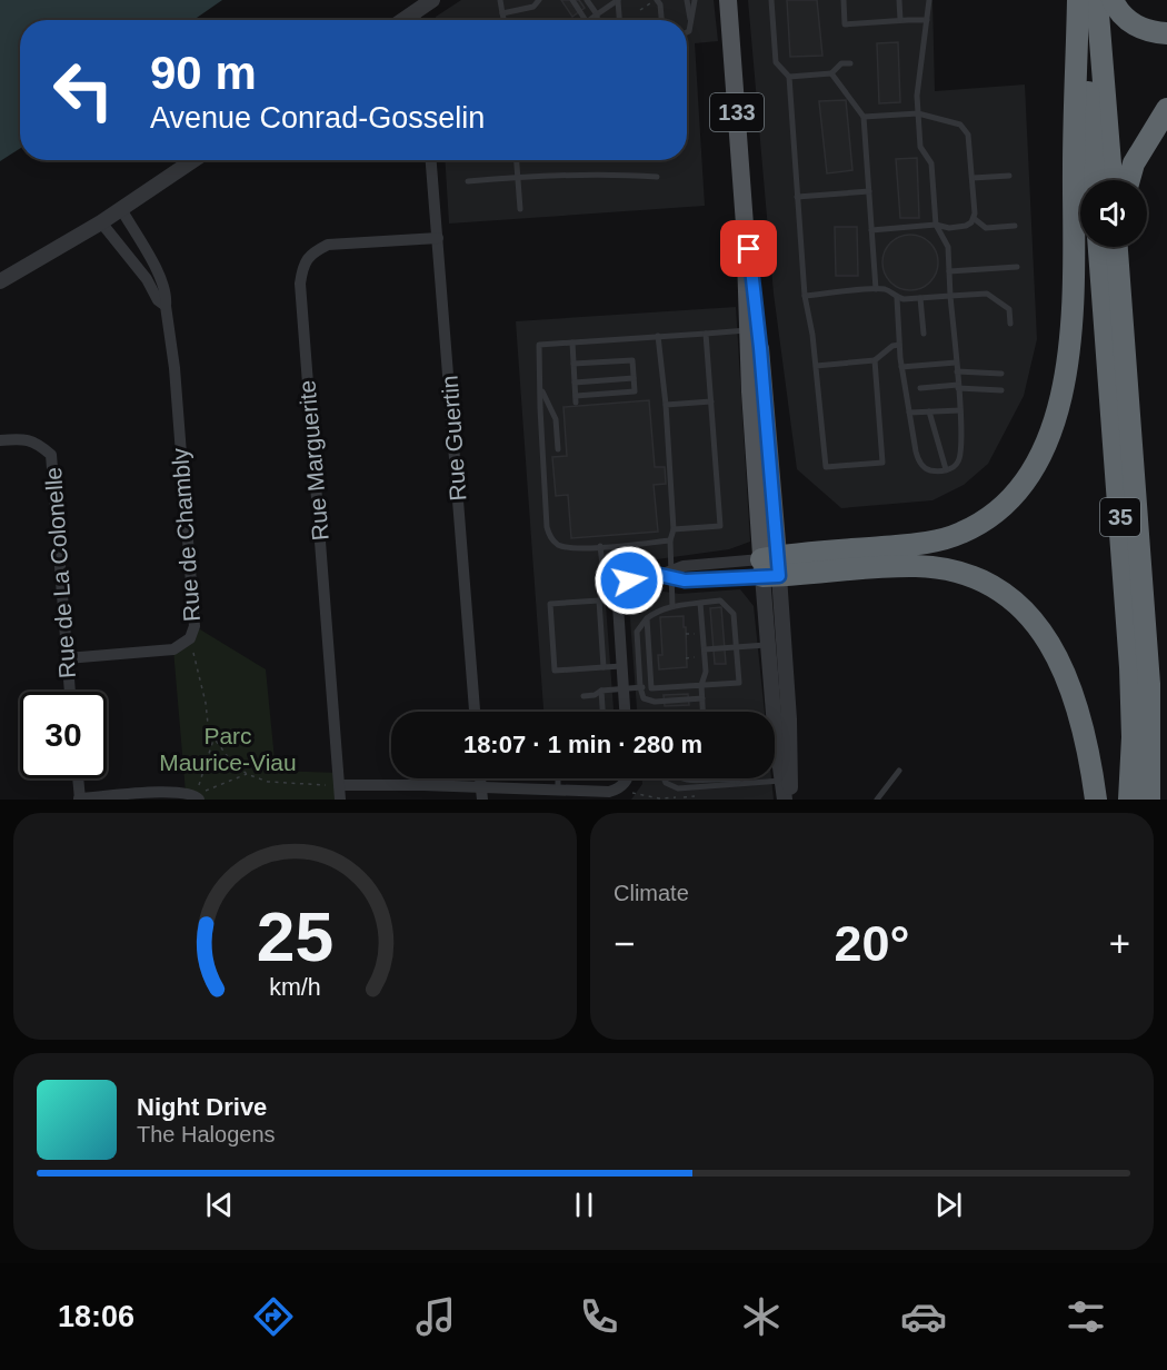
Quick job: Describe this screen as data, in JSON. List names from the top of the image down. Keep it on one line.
{"streets":{"highway":["35"],"main road":["133"],"street":["Rue Guertin","Rue Marguerite","Rue de Chambly","Rue de La Colonelle"]},"crossings":[["Rue Guertin","Rue Marguerite"],["Rue de Chambly","Rue de La Colonelle"]],"parks":["Parc Maurice-Viau"],"page":{"turn":["90 m","Avenue Conrad-Gosselin"],"limit":"30","trip":"18:07 · 1 min · 280 m","tile":"Climate","heat":["−","20°","+"],"song":["Night Drive","The Halogens"],"tabs":"18:06","gauge":["25","km/h"]}}
